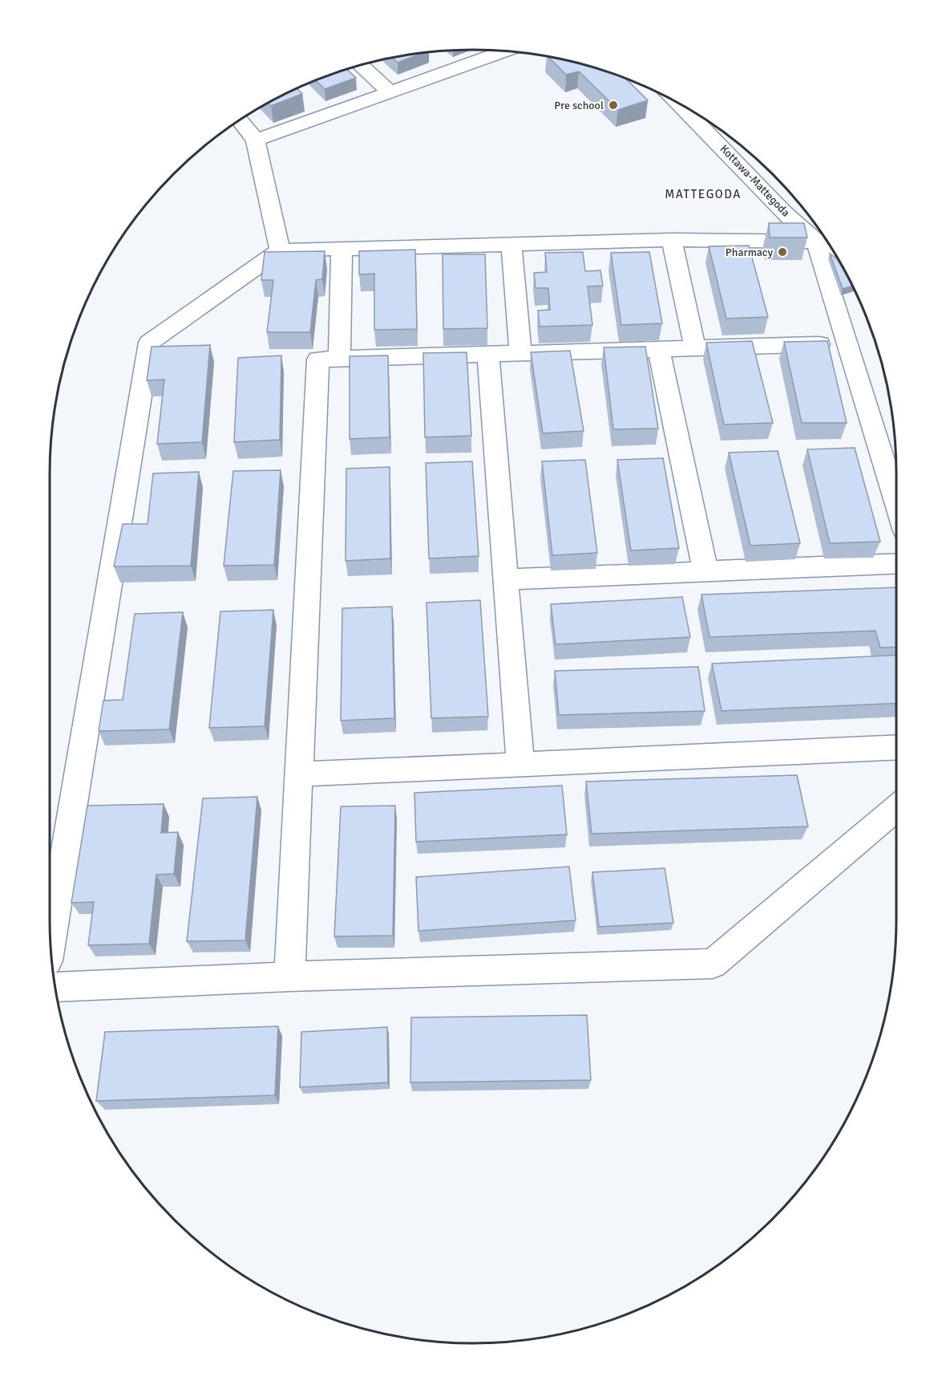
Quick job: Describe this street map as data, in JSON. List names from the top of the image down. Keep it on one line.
{"streets":{"street":["Kottawa-Mattegoda"]},"districts":["MATTEGODA"],"places":["Pre school","Pharmacy"]}
